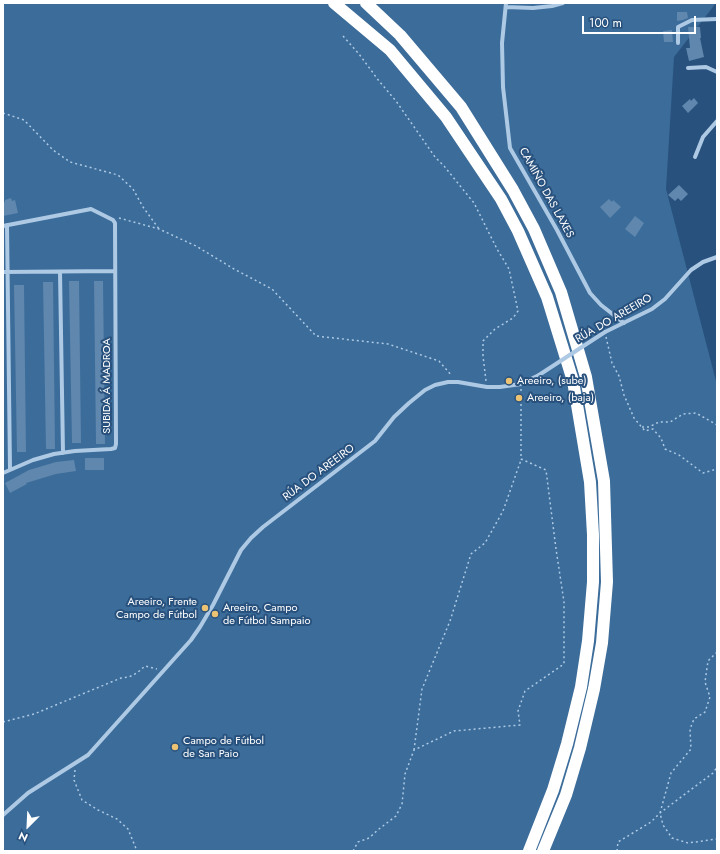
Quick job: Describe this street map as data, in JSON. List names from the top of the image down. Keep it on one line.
{"streets":{"street":["CAMIÑO DAS LAXES","RÚA DO AREEIRO","SUBIDA Á MADROA"]},"crossings":[["CAMIÑO DAS LAXES","RÚA DO AREEIRO"]],"places":["Areeiro, (sube)","Areeiro, (baja)","Areeiro, Frente Campo de Fútbol","Areeiro, Campo de Fútbol Sampaio","Campo de Fútbol de San Paio"],"scale_bar":"100 m","north":"bottom left"}
